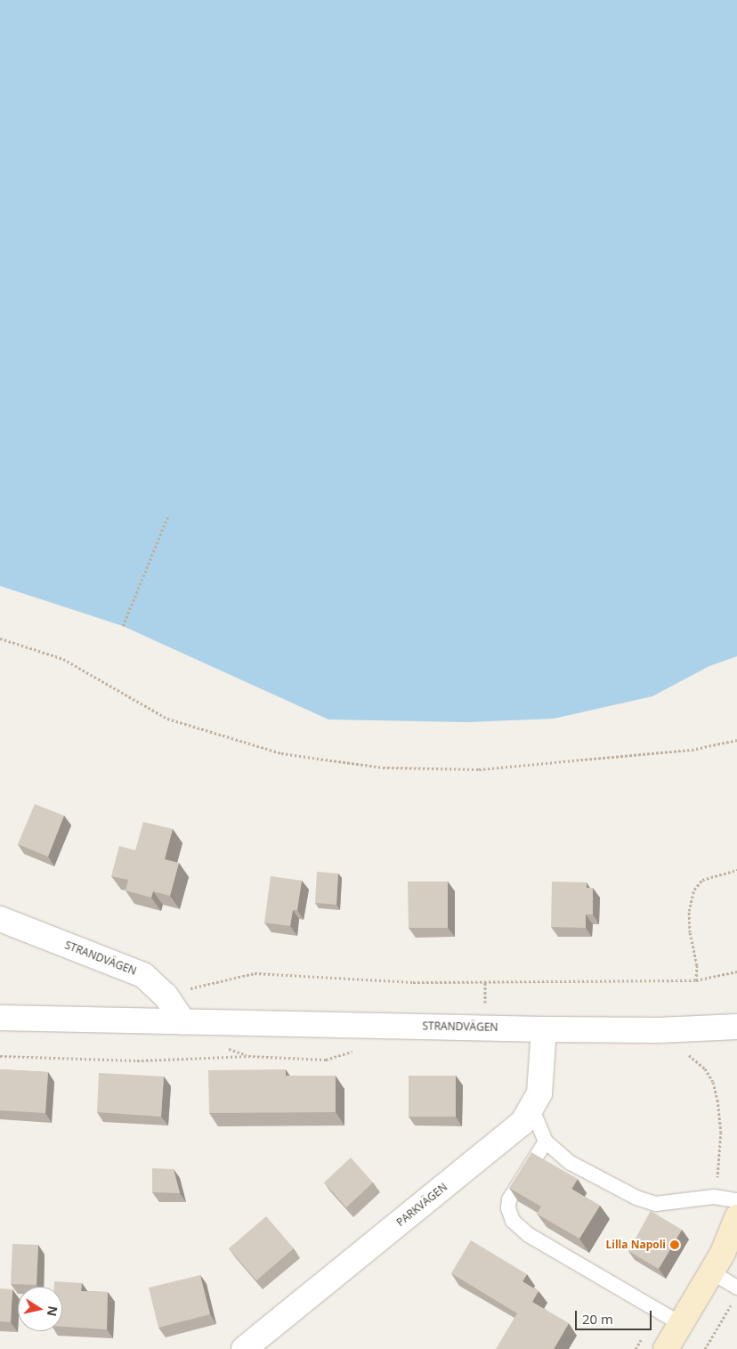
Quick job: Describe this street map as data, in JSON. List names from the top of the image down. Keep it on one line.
{"streets":{"street":["STRANDVÄGEN","PARKVÄGEN"]},"crossings":[["STRANDVÄGEN","PARKVÄGEN"]],"places":["Lilla Napoli"],"scale_bar":"20 m","north":"right"}
